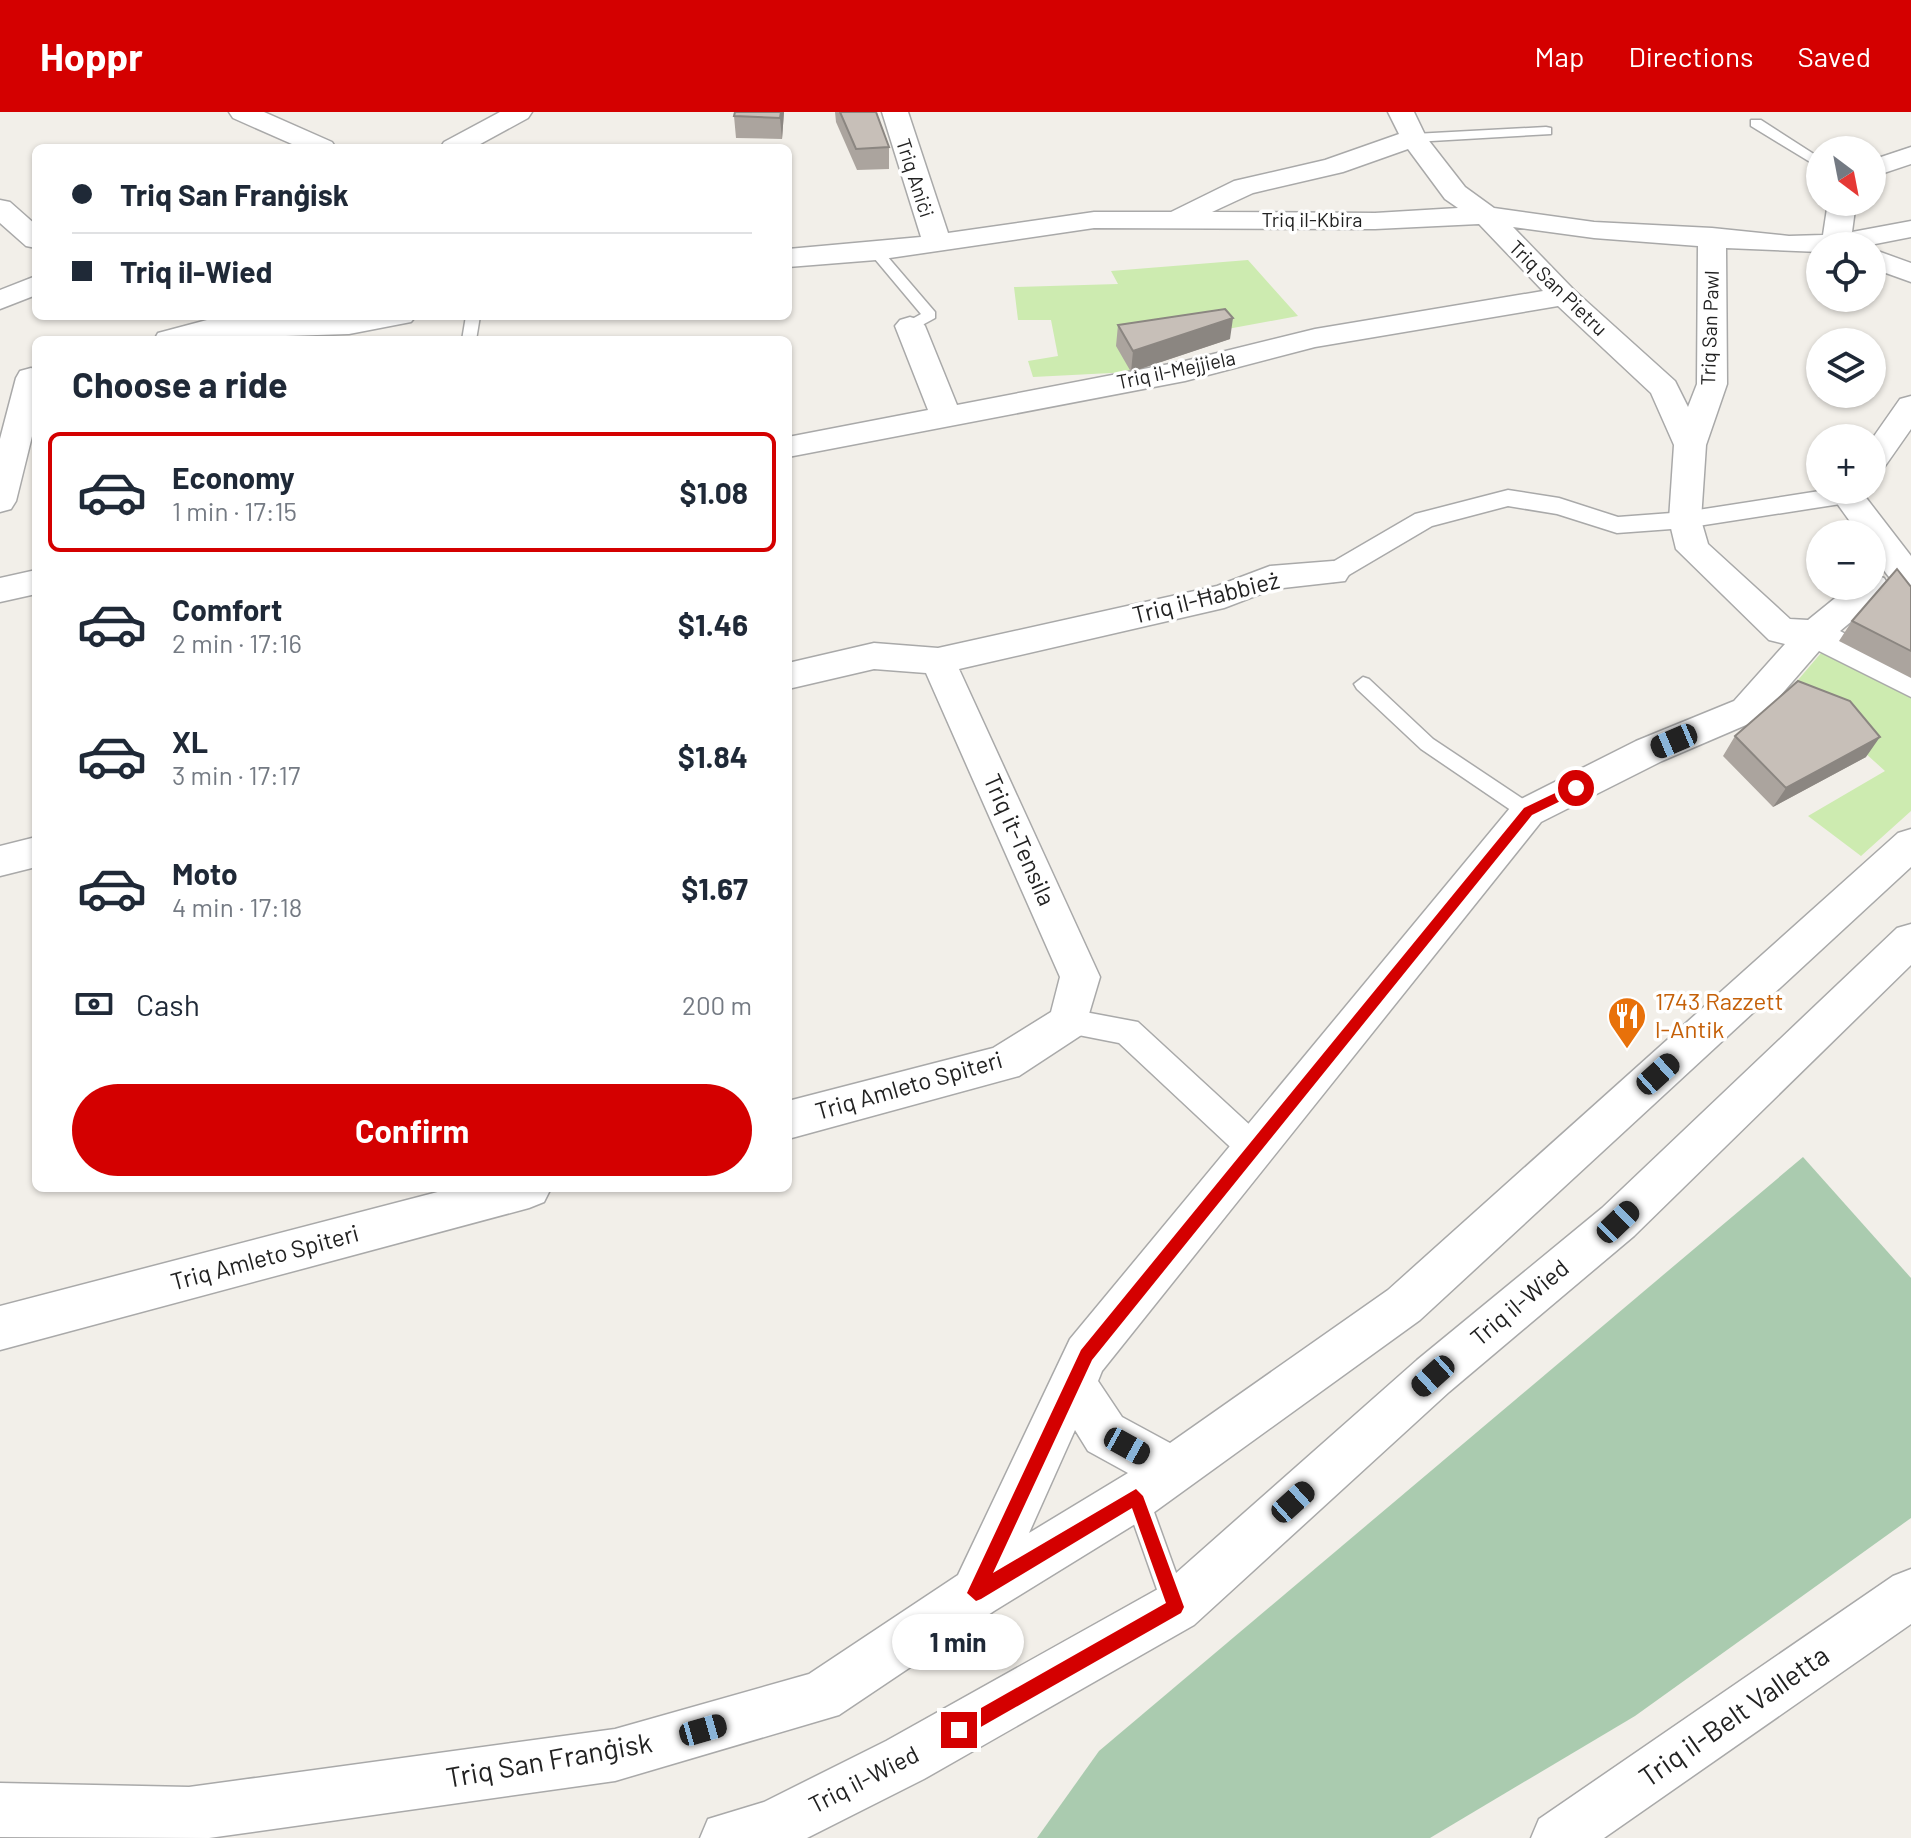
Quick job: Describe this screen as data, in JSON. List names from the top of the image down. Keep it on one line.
{"streets":{"street":["Triq Aniċi","Triq il-Kbira","Triq San Pietru","Triq San Pawl","Triq il-Mejjiela","Triq il-Ħabbież","Triq it-Tensila","Triq Amleto Spiteri","Triq il-Wied","Triq il-Belt Valletta","Triq San Franġisk"]},"crossings":[["Triq Aniċi","Triq il-Kbira"],["Triq il-Kbira","Triq San Pietru"],["Triq il-Kbira","Triq San Pawl"],["Triq San Pietru","Triq San Pawl"],["Triq San Pietru","Triq il-Mejjiela"],["Triq San Pawl","Triq il-Ħabbież"],["Triq il-Ħabbież","Triq it-Tensila"],["Triq it-Tensila","Triq Amleto Spiteri"]],"places":{"restaurant":["1743 Razzett l-Antik"]},"north":"bottom right","page":{"header":"Hoppr","nav":["Map","Directions","Saved"],"map_buttons":["+","−"],"banner":["Triq San Franġisk","Triq il-Wied"],"heading":"Choose a ride","list":[{"name":"Economy","note":"1 min · 17:15","value":"$1.08"},{"name":"Comfort","note":"2 min · 17:16","value":"$1.46"},{"name":"XL","note":"3 min · 17:17","value":"$1.84"},{"name":"Moto","note":"4 min · 17:18","value":"$1.67"}],"pay":["Cash","200 m"],"buttons":"Confirm","bubble":"1 min"}}
